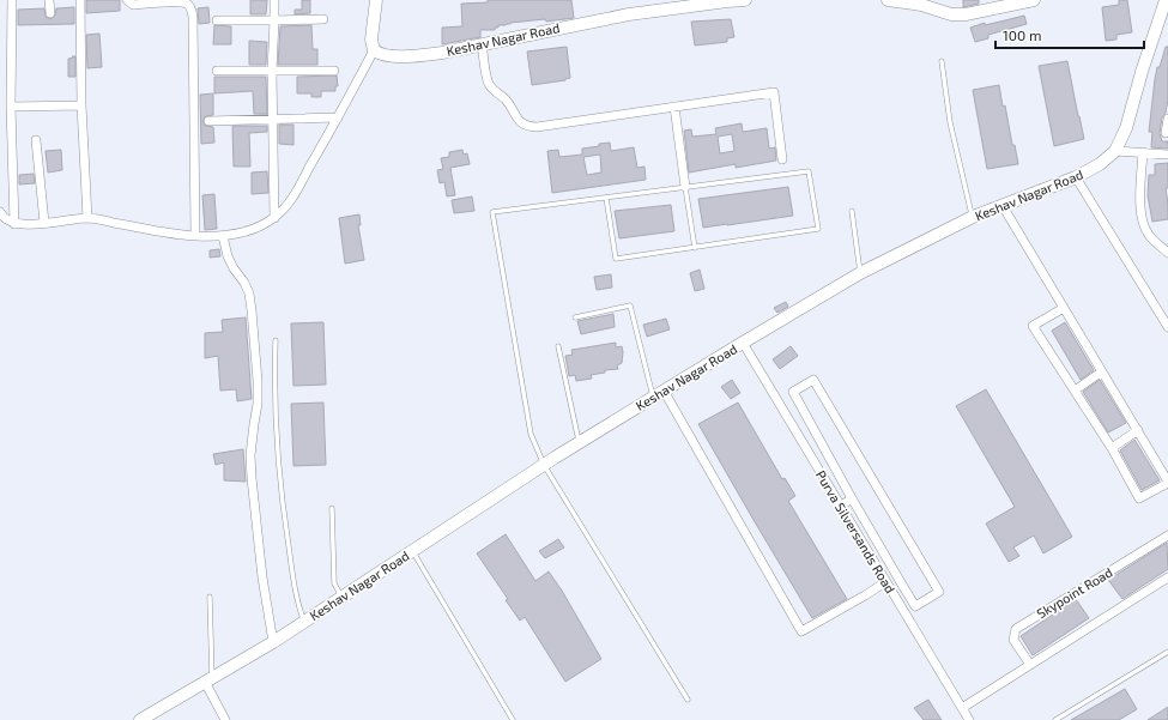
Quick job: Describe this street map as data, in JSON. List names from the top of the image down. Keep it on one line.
{"streets":{"street":["Keshav Nagar Road","Purva Silversands Road","Skypoint Road"]},"crossings":[["Keshav Nagar Road","Purva Silversands Road"]],"scale_bar":"100 m"}
